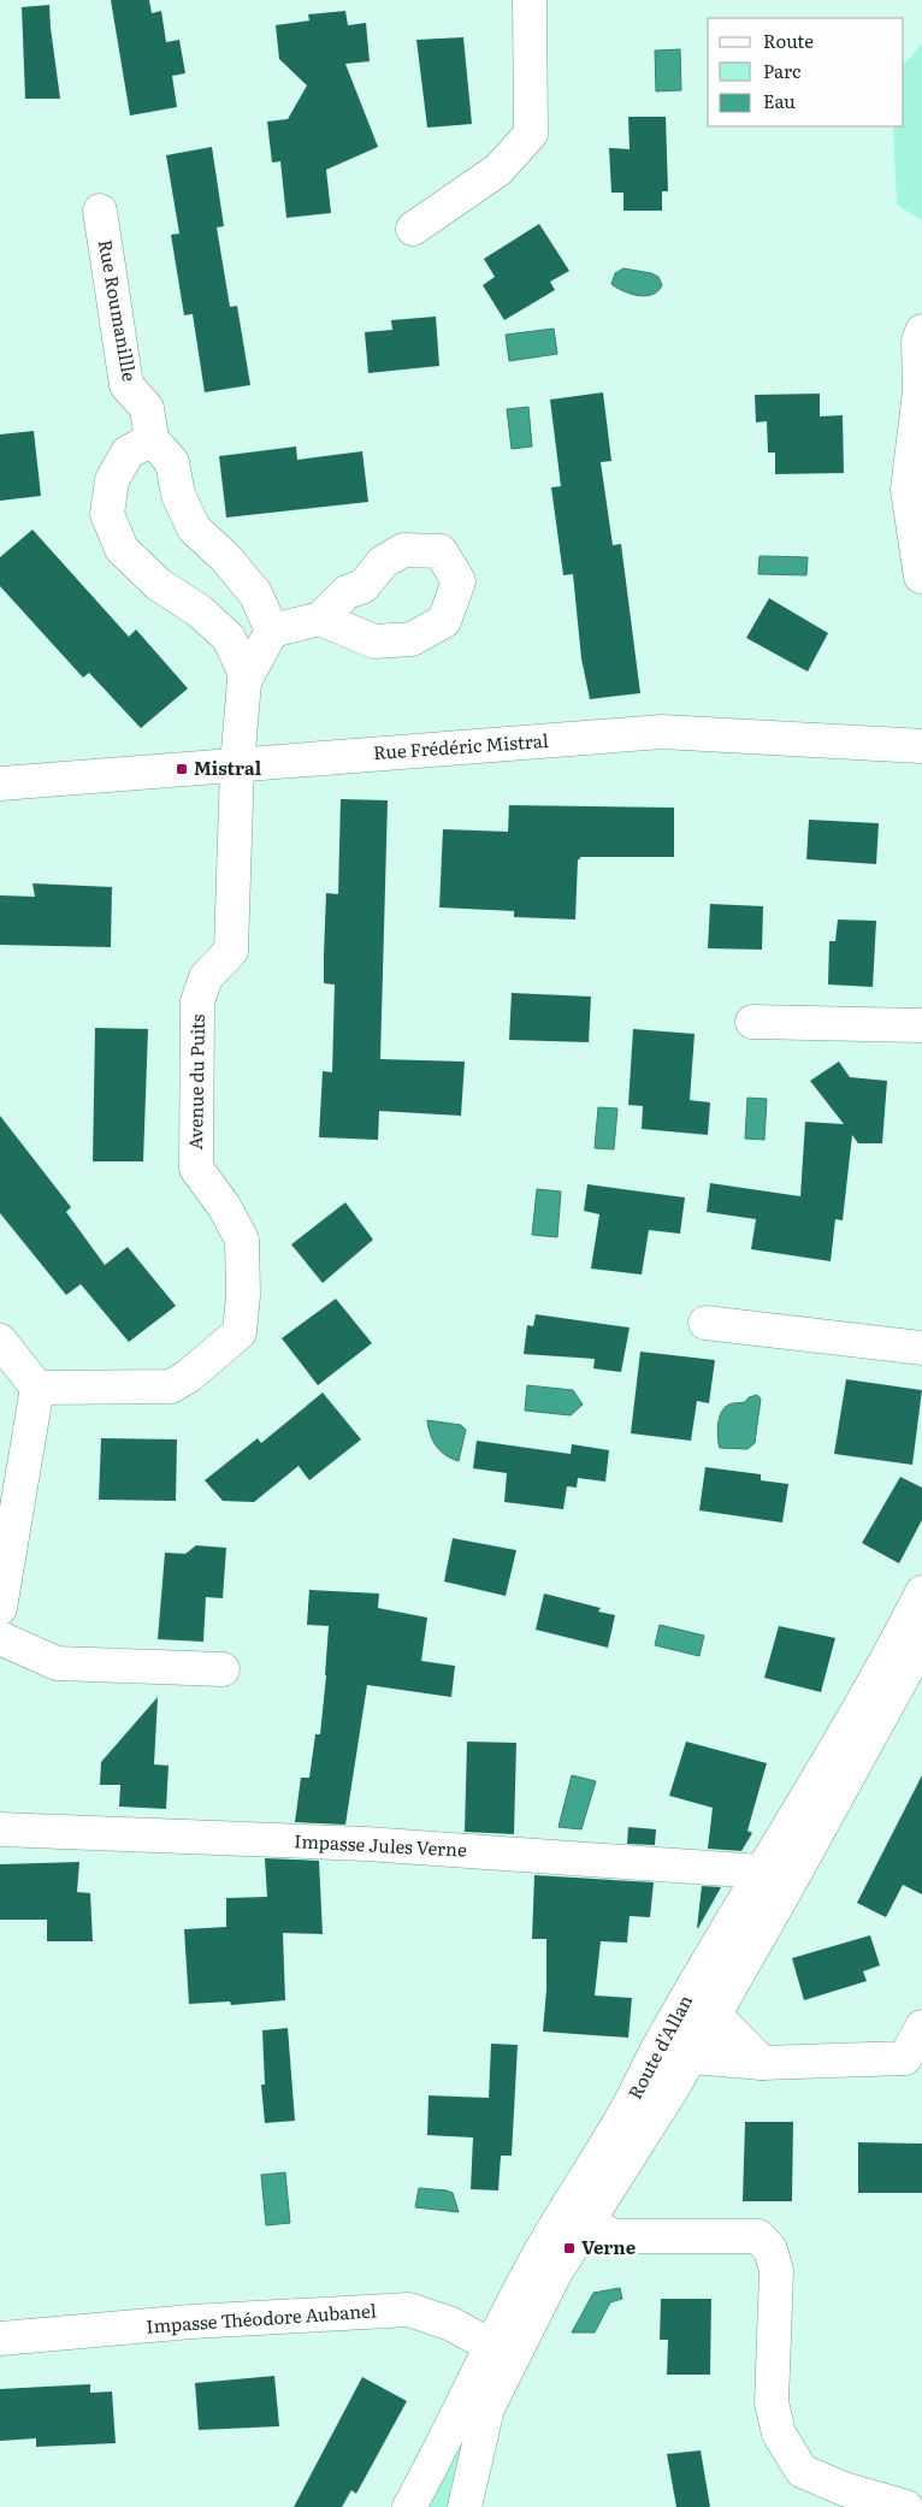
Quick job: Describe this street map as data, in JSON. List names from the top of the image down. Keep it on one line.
{"streets":{"street":["Rue Roumanillle","Rue Frédéric Mistral","Avenue du Puits","Impasse Jules Verne","Route d'Allan","Impasse Théodore Aubanel"]},"crossings":[["Rue Frédéric Mistral","Avenue du Puits"],["Impasse Jules Verne","Route d'Allan"],["Route d'Allan","Impasse Théodore Aubanel"]],"places":{"transit":["Mistral","Verne"]},"legend":["Route","Parc","Eau"]}
